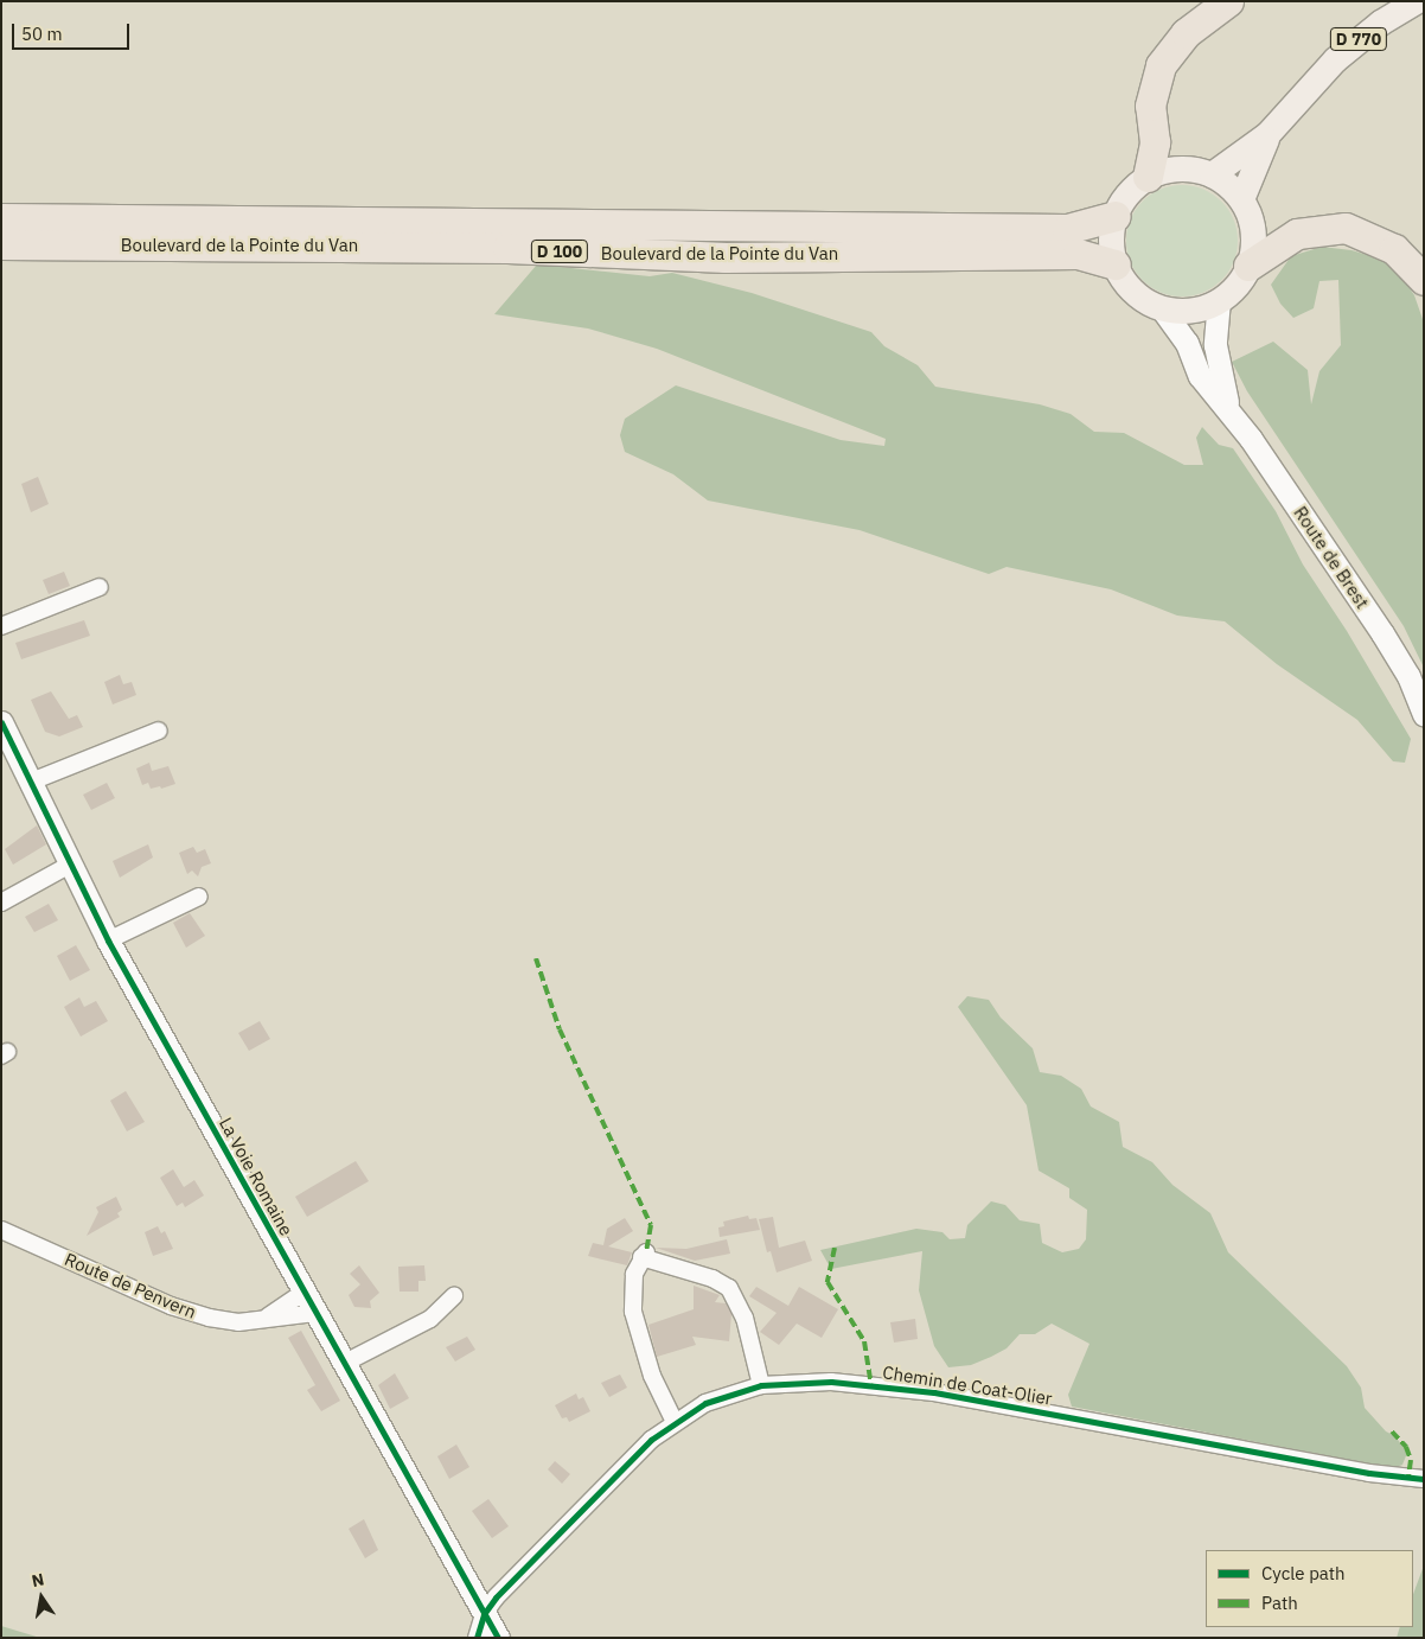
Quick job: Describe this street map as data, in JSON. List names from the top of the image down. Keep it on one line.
{"streets":{"highway":["Boulevard de la Pointe du Van","D 100"],"main road":["D 770"],"street":["Route de Brest","La Voie Romaine","Route de Penvern","Chemin de Coat-Olier"]},"crossings":[["D 770","Boulevard de la Pointe du Van"],["D 770","Route de Brest"],["Boulevard de la Pointe du Van","Route de Brest"],["La Voie Romaine","Route de Penvern"],["La Voie Romaine","Chemin de Coat-Olier"]],"legend":["Cycle path","Path"],"scale_bar":"50 m","north":"top"}
